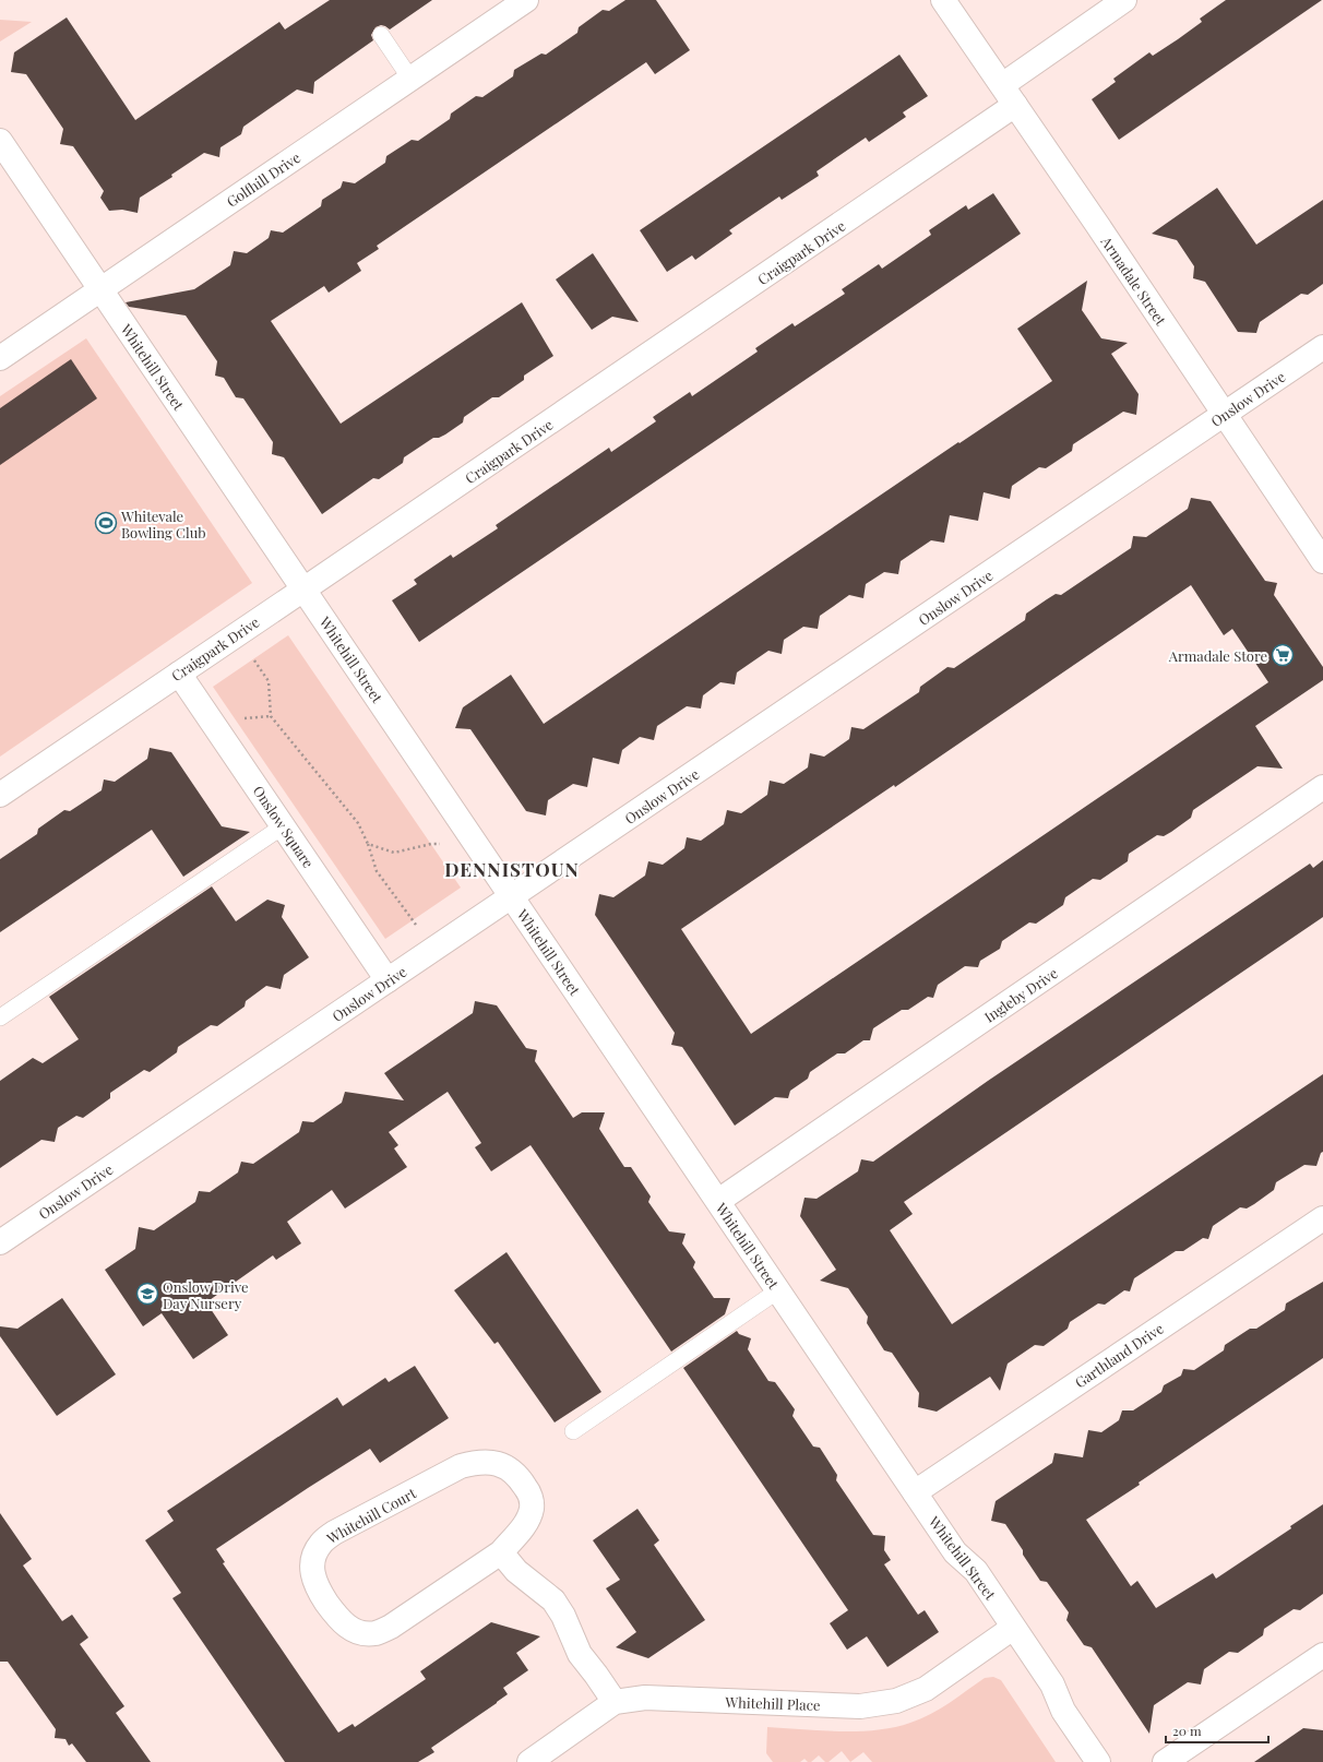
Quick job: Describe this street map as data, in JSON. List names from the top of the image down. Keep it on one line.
{"streets":{"street":["Golfhill Drive","Craigpark Drive","Armadale Street","Whitehill Street","Onslow Drive","Onslow Square","Ingleby Drive","Garthland Drive","Whitehill Court","Whitehill Place"]},"crossings":[["Golfhill Drive","Whitehill Street"],["Craigpark Drive","Armadale Street"],["Craigpark Drive","Whitehill Street"],["Craigpark Drive","Onslow Square"],["Armadale Street","Onslow Drive"],["Whitehill Street","Onslow Drive"],["Whitehill Street","Ingleby Drive"],["Whitehill Street","Garthland Drive"],["Whitehill Street","Whitehill Place"],["Onslow Drive","Onslow Square"]],"districts":["DENNISTOUN"],"places":{"sports":["Whitevale Bowling Club"],"supermarket":["Armadale Store"],"school or university":["Onslow Drive Day Nursery"]},"scale_bar":"20 m"}
